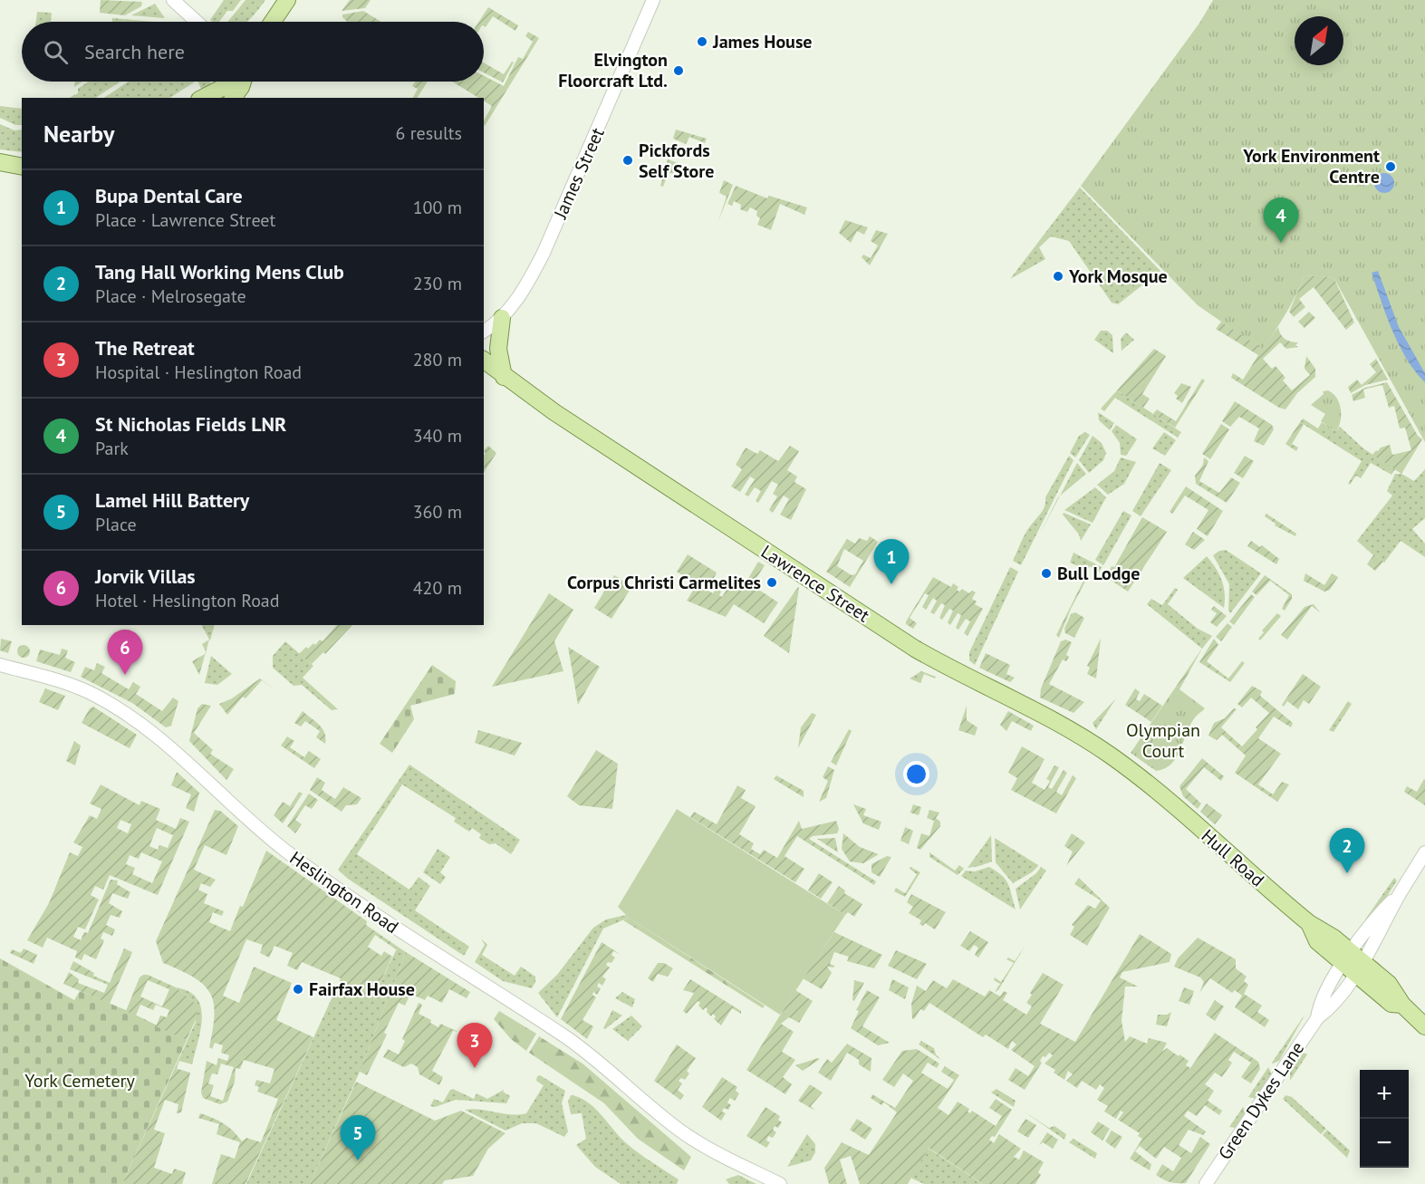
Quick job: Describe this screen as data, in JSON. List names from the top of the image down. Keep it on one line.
{"streets":{"main road":["Lawrence Street","Hull Road"],"street":["James Street","Heslington Road","Green Dykes Lane"]},"crossings":[["Lawrence Street","Hull Road"],["Hull Road","Green Dykes Lane"]],"parks":["Olympian Court","York Cemetery"],"places":["James House","Elvington Floorcraft Ltd.","Pickfords Self Store","York Environment Centre","York Mosque","Bull Lodge","Corpus Christi Carmelites","Fairfax House"],"north":"top right","page":{"search":"Search here","heading":["Nearby","6 results"],"list":[{"mark":"1","name":"Bupa Dental Care","note":"Place · Lawrence Street","value":"100 m"},{"mark":"2","name":"Tang Hall Working Mens Club","note":"Place · Melrosegate","value":"230 m"},{"mark":"3","name":"The Retreat","note":"Hospital · Heslington Road","value":"280 m"},{"mark":"4","name":"St Nicholas Fields LNR","note":"Park","value":"340 m"},{"mark":"5","name":"Lamel Hill Battery","note":"Place","value":"360 m"},{"mark":"6","name":"Jorvik Villas","note":"Hotel · Heslington Road","value":"420 m"}],"pins":["4","1","6","2","3","5"],"map_buttons":["+","−"]}}
